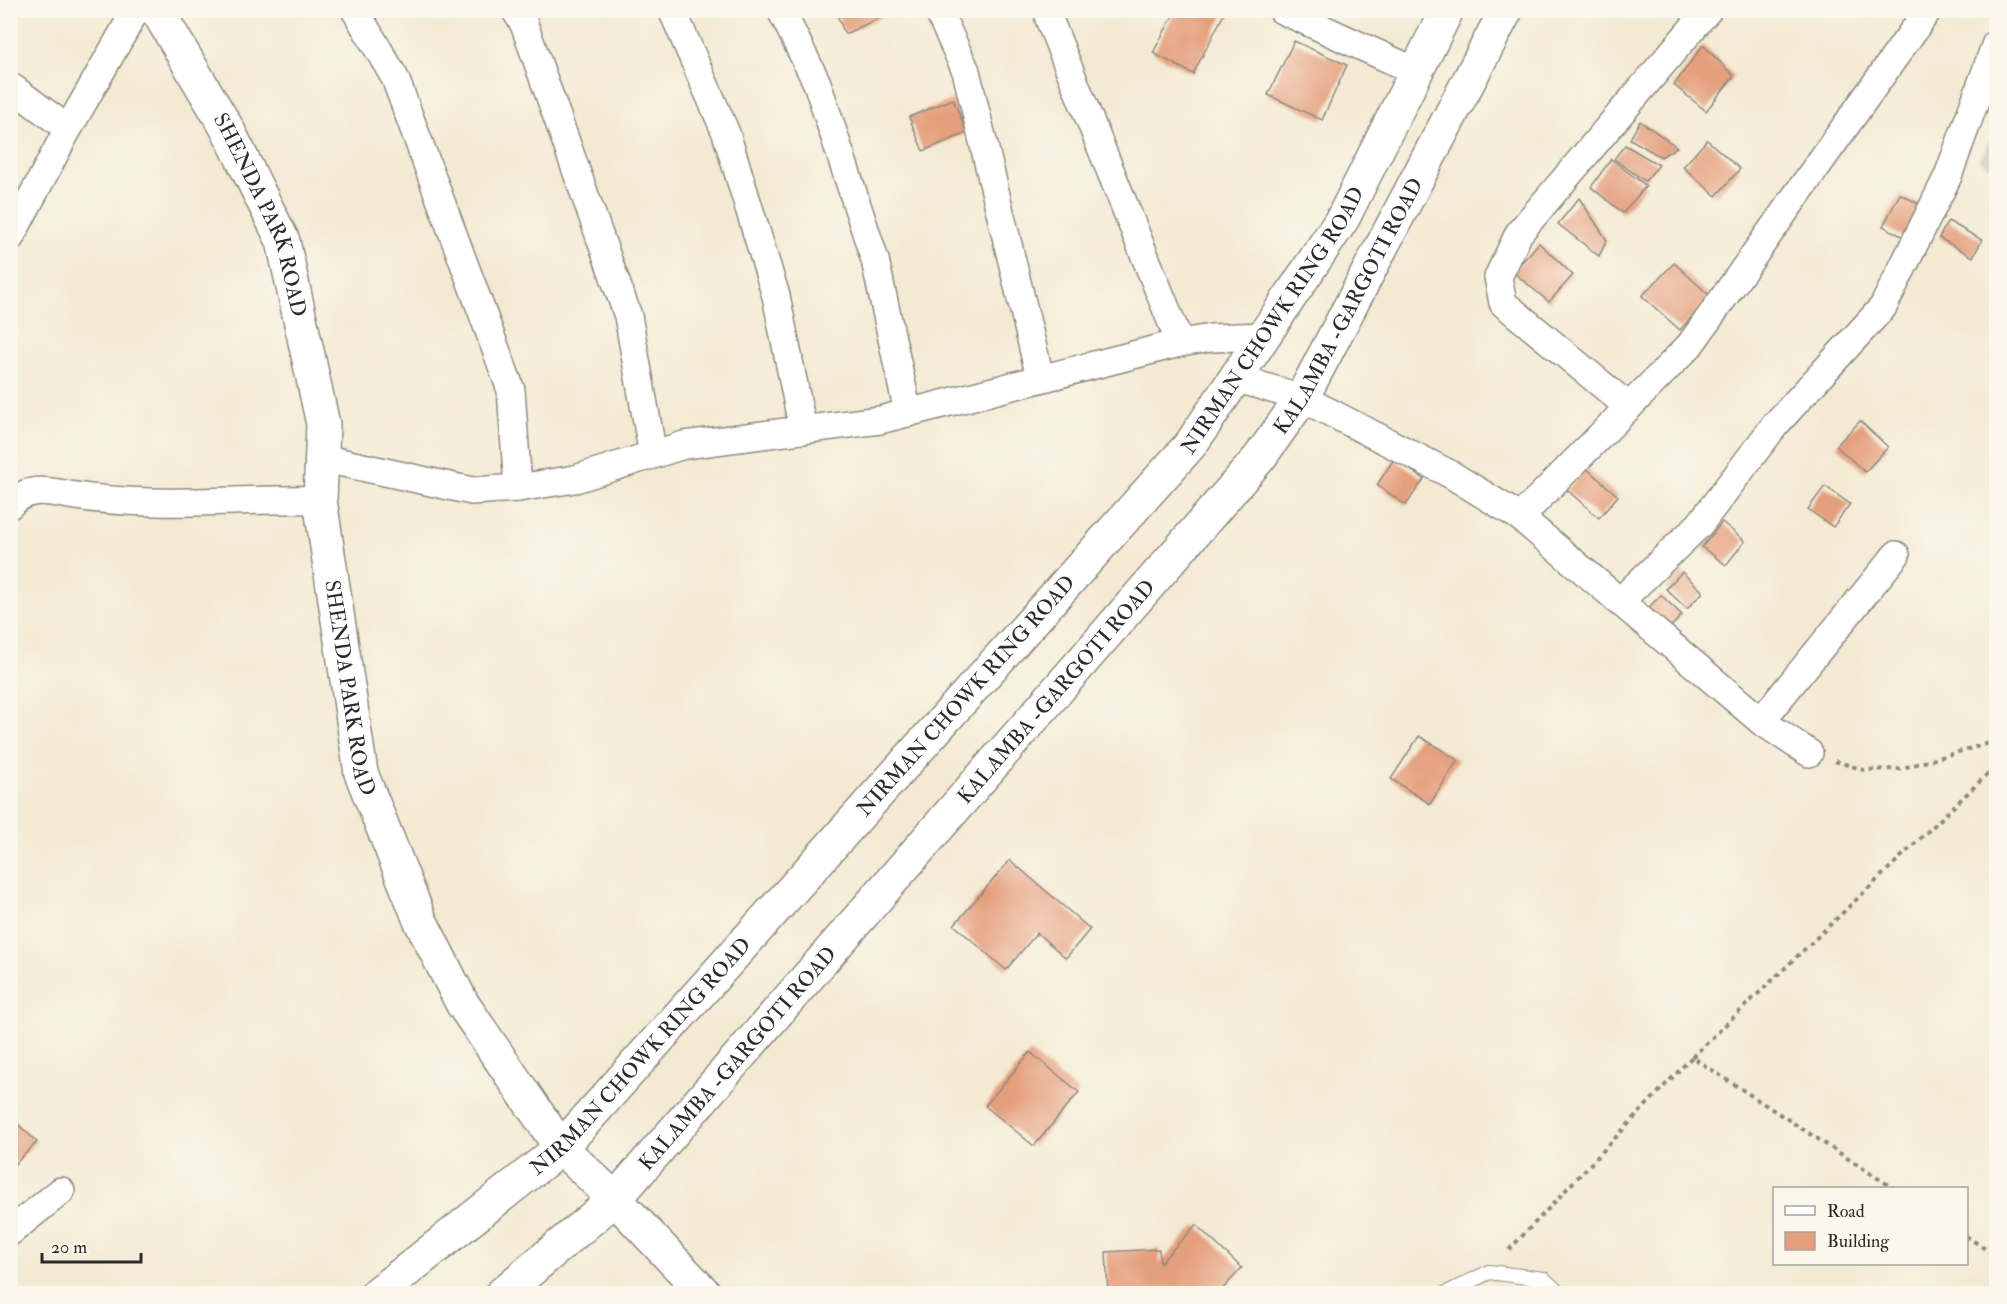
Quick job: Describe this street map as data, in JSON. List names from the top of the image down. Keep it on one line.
{"streets":{"main road":["SHENDA PARK ROAD","KALAMBA -GARGOTI ROAD","NIRMAN CHOWK RING ROAD"]},"crossings":[["SHENDA PARK ROAD","KALAMBA -GARGOTI ROAD"],["SHENDA PARK ROAD","NIRMAN CHOWK RING ROAD"]],"legend":["Road","Building"],"scale_bar":"20 m"}
